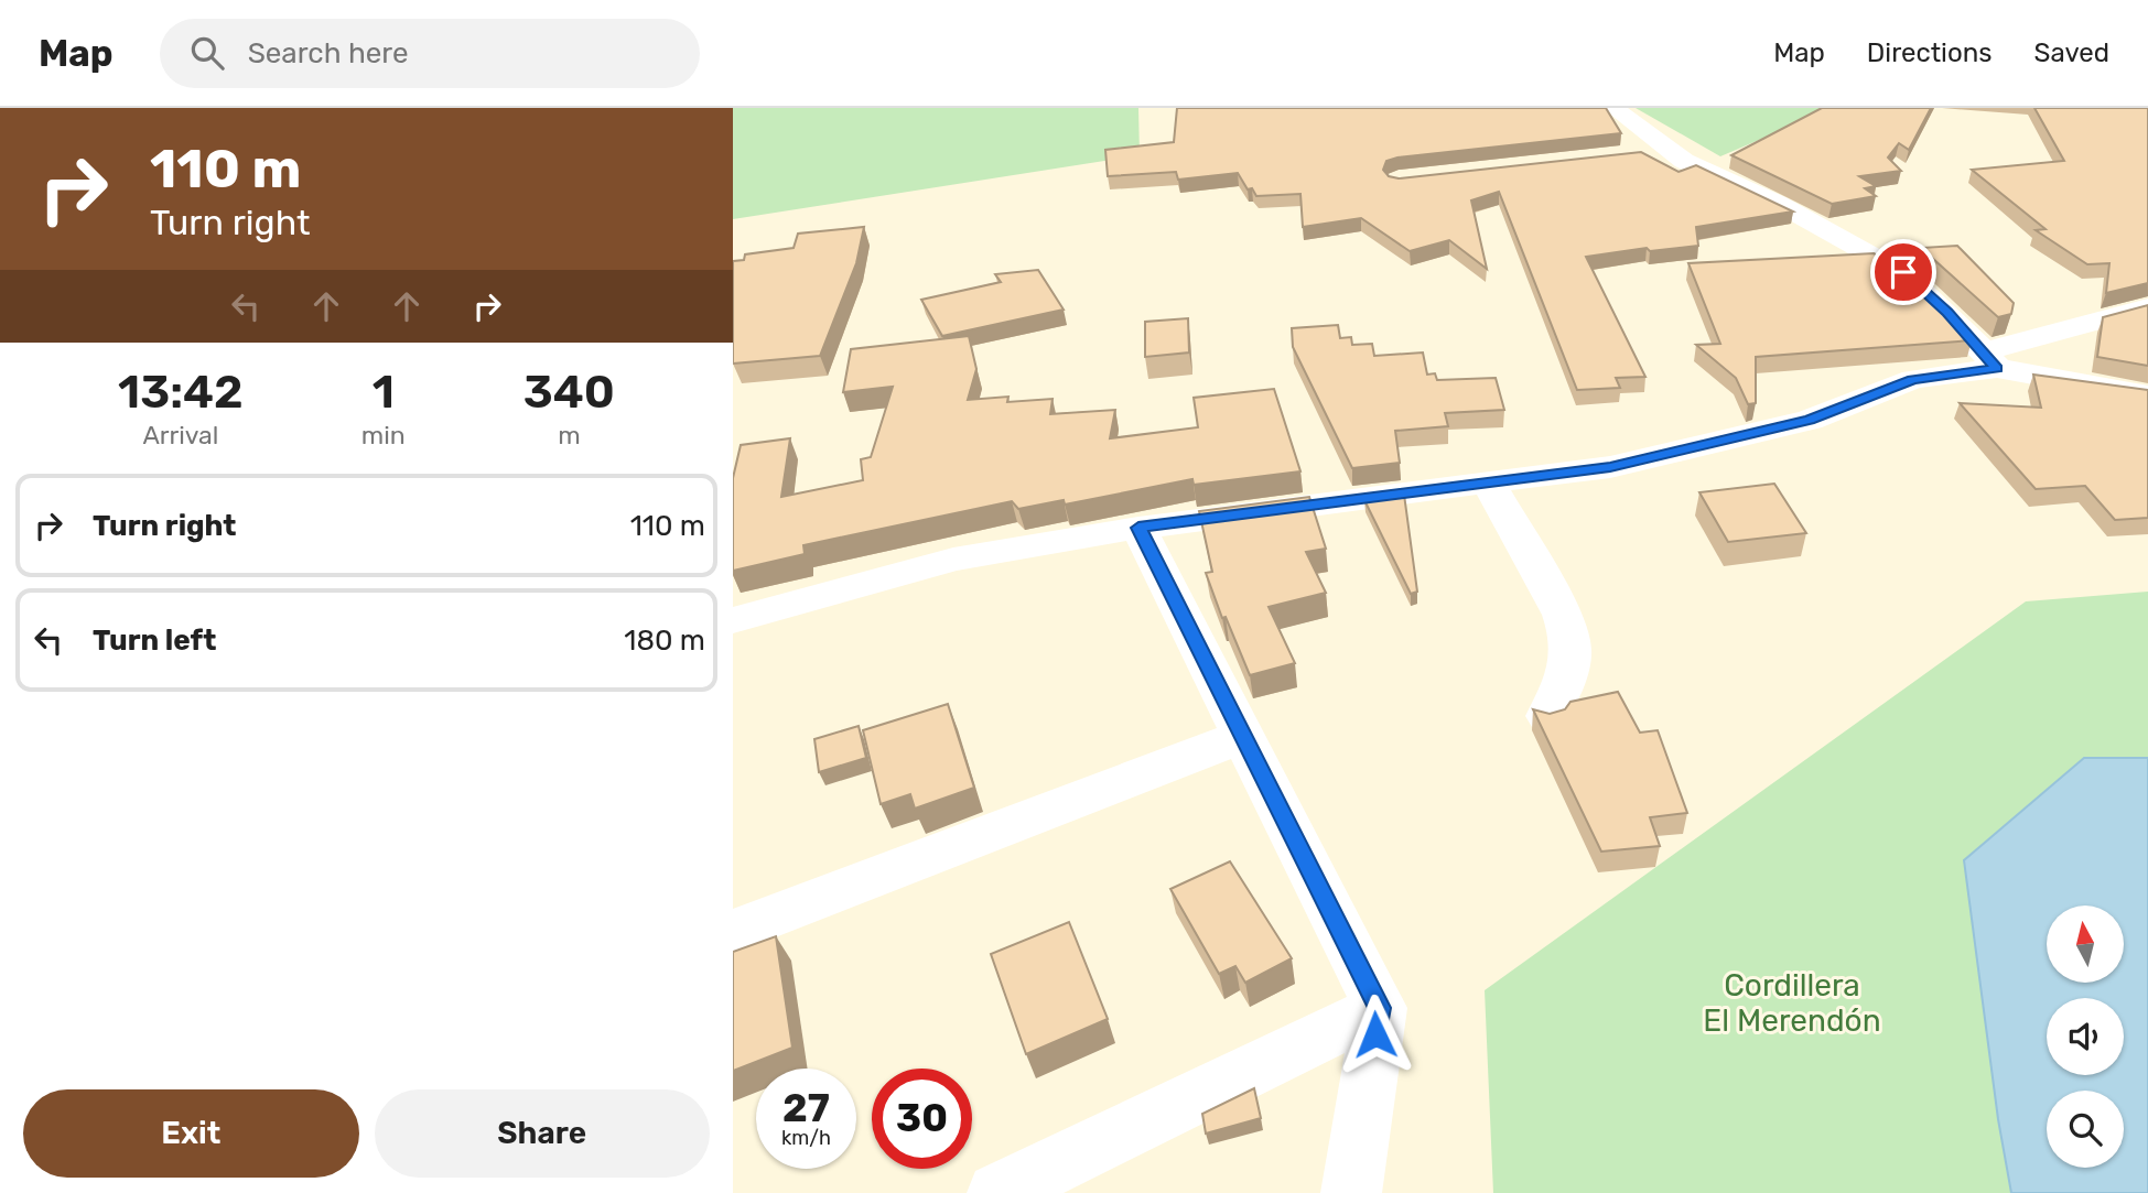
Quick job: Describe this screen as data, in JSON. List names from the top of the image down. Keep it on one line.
{"parks":["Cordillera El Merendón"],"north":"top","page":{"header":"Map","search":"Search here","nav":["Map","Directions","Saved"],"turn":["110 m","Turn right"],"eta":["13:42","Arrival","1","min","340","m"],"list":[{"name":"Turn right","value":"110 m"},{"name":"Turn left","value":"180 m"}],"speed":"27 km/h","limit":"30","buttons":["Exit","Share"]}}
